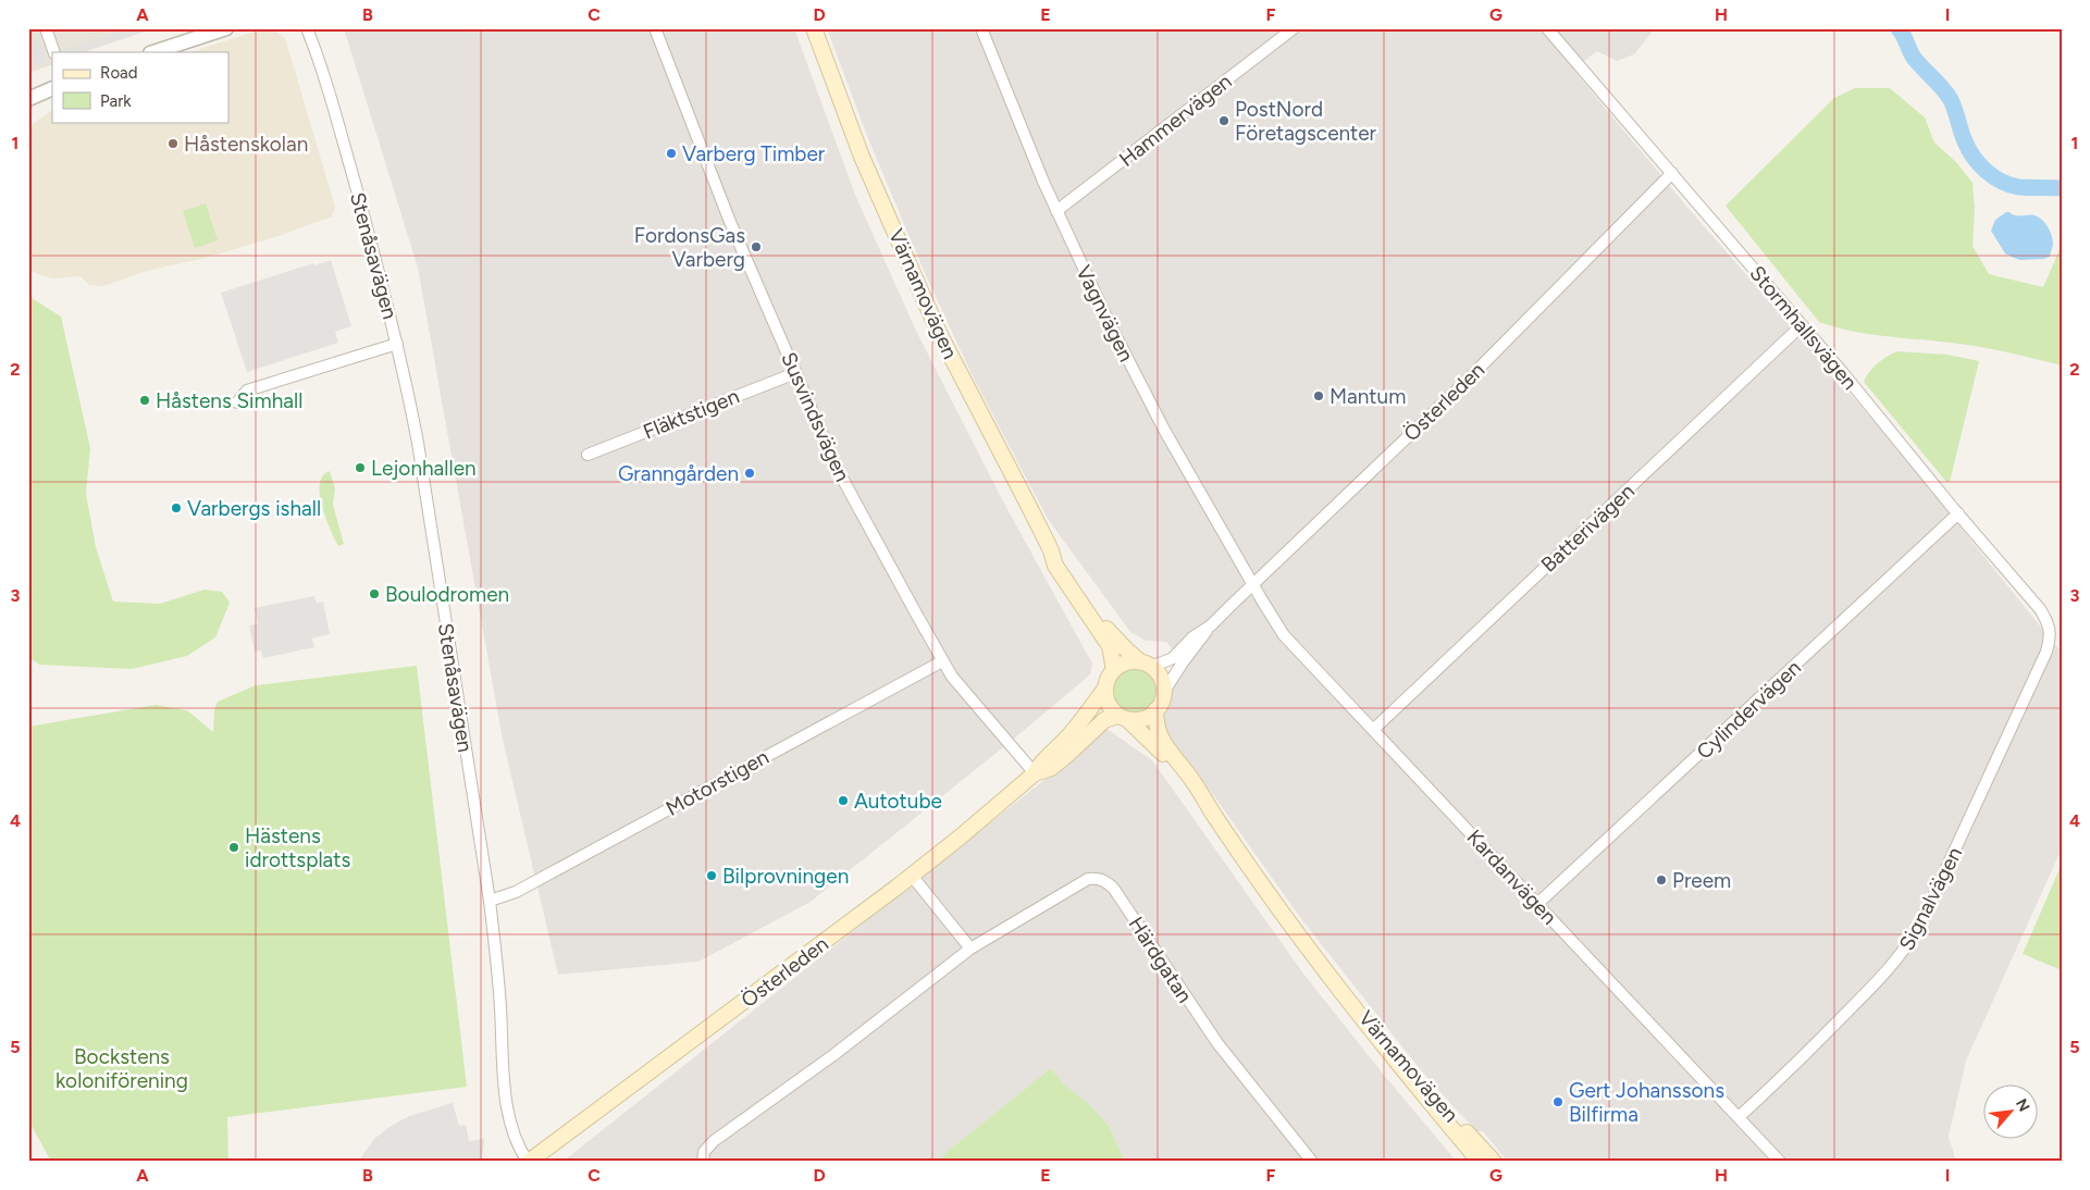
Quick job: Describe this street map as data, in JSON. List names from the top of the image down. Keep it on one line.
{"streets":{"main road":["Värnamovägen","Österleden"],"street":["Hammervägen","Stenåsavägen","Vagnvägen","Stormhallsvägen","Fläktstigen","Susvindsvägen","Batterivägen","Cylindervägen","Motorstigen","Kardanvägen","Signalvägen","Härdgatan"]},"crossings":[["Hammervägen","Vagnvägen"],["Stenåsavägen","Österleden"],["Stenåsavägen","Motorstigen"],["Värnamovägen","Österleden"],["Vagnvägen","Österleden"],["Vagnvägen","Kardanvägen"],["Stormhallsvägen","Österleden"],["Stormhallsvägen","Batterivägen"],["Stormhallsvägen","Cylindervägen"],["Stormhallsvägen","Signalvägen"],["Österleden","Susvindsvägen"],["Österleden","Kardanvägen"],["Fläktstigen","Susvindsvägen"],["Susvindsvägen","Motorstigen"],["Batterivägen","Kardanvägen"],["Cylindervägen","Kardanvägen"],["Kardanvägen","Signalvägen"]],"parks":["Bockstens koloniförening"],"places":["PostNord Företagscenter","Håstenskolan","Varberg Timber","FordonsGas Varberg","Mantum","Håstens Simhall","Lejonhallen","Granngården","Varbergs ishall","Boulodromen","Autotube","Hästens idrottsplats","Bilprovningen","Preem","Gert Johanssons Bilfirma"],"legend":["Road","Park"],"north":"top right","grid":{"columns":["A","B","C","D","E","F","G","H","I"],"rows":["1","2","3","4","5"]}}
